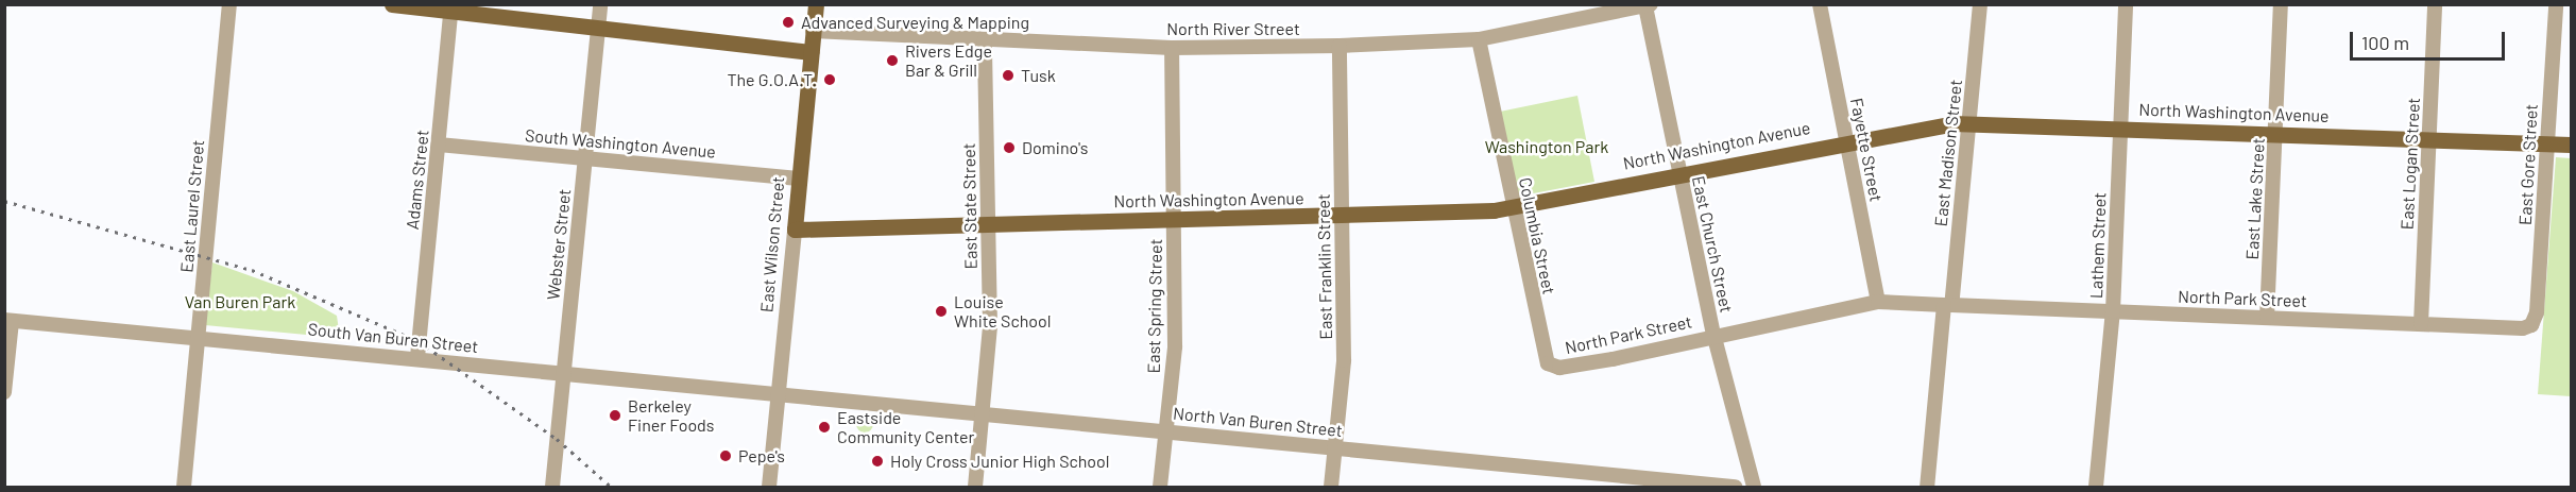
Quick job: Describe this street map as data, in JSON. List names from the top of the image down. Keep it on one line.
{"streets":{"main road":["North Washington Avenue","East Wilson Street"],"street":["North River Street","South Washington Avenue","Fayette Street","East Madison Street","East Logan Street","East Gore Street","Adams Street","East Lake Street","East Laurel Street","East State Street","Columbia Street","Webster Street","East Church Street","Lathem Street","East Franklin Street","North Park Street","East Spring Street","South Van Buren Street","North Van Buren Street"]},"crossings":[["North River Street","East State Street"],["North River Street","Columbia Street"],["North River Street","East Wilson Street"],["North River Street","East Church Street"],["North River Street","East Franklin Street"],["North River Street","East Spring Street"],["North Washington Avenue","Fayette Street"],["North Washington Avenue","East Madison Street"],["North Washington Avenue","East Logan Street"],["North Washington Avenue","East Gore Street"],["North Washington Avenue","East Lake Street"],["North Washington Avenue","East State Street"],["North Washington Avenue","Columbia Street"],["North Washington Avenue","East Wilson Street"],["North Washington Avenue","East Church Street"],["North Washington Avenue","Lathem Street"],["North Washington Avenue","East Franklin Street"],["North Washington Avenue","East Spring Street"],["South Washington Avenue","Adams Street"],["South Washington Avenue","Webster Street"],["South Washington Avenue","East Wilson Street"],["Fayette Street","North Park Street"],["East Madison Street","North Park Street"],["East Logan Street","North Park Street"],["East Gore Street","North Park Street"],["Adams Street","South Van Buren Street"],["East Lake Street","North Park Street"],["East Laurel Street","South Van Buren Street"],["East State Street","North Van Buren Street"],["Columbia Street","North Park Street"],["Webster Street","South Van Buren Street"],["East Wilson Street","South Van Buren Street"],["East Wilson Street","North Van Buren Street"],["East Church Street","North Park Street"],["Lathem Street","North Park Street"],["East Franklin Street","North Van Buren Street"],["East Spring Street","North Van Buren Street"],["South Van Buren Street","North Van Buren Street"]],"parks":["Washington Park","Van Buren Park"],"places":["Advanced Surveying & Mapping","Rivers Edge Bar & Grill","Tusk","The G.O.A.T.","Domino's","Louise White School","Berkeley Finer Foods","Eastside Community Center","Pepe's","Holy Cross Junior High School"],"scale_bar":"100 m"}
